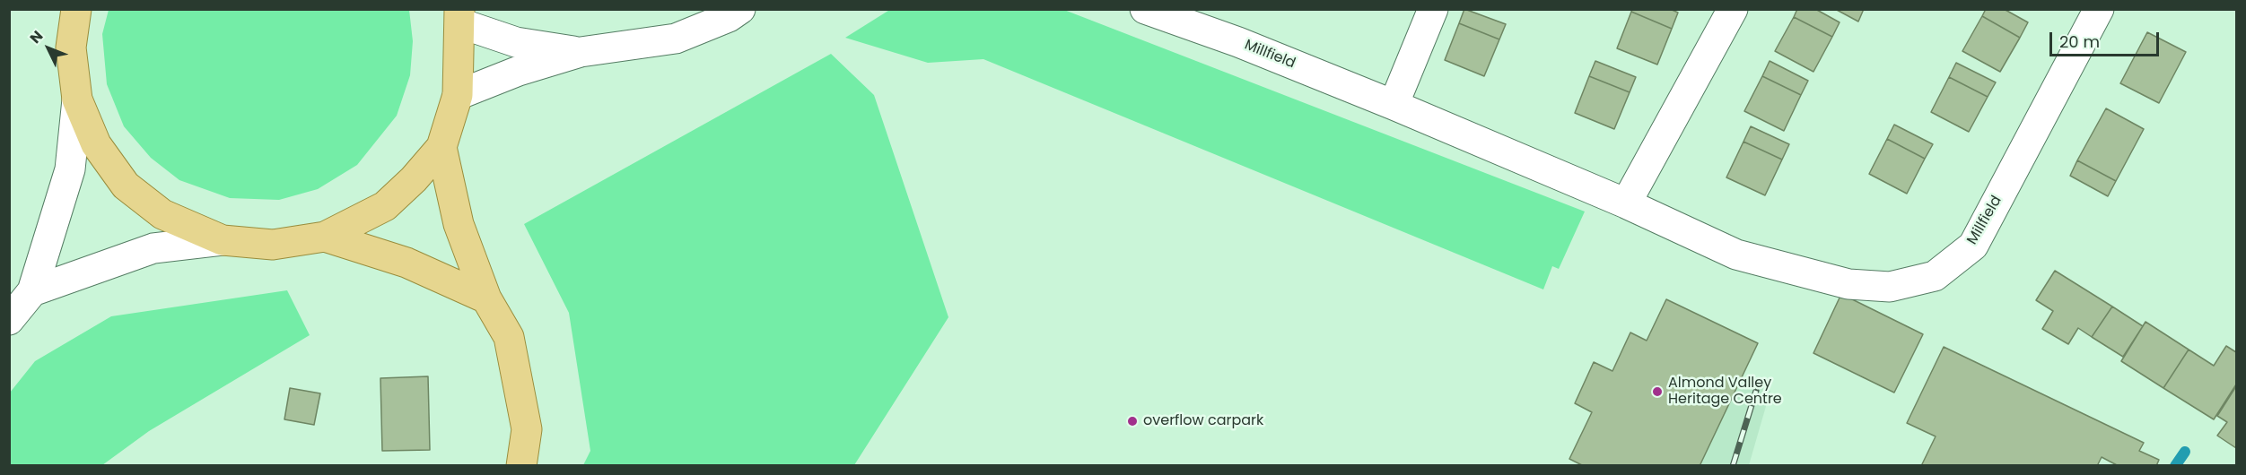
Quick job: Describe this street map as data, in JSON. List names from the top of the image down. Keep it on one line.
{"streets":{"street":["Millfield"]},"places":["Almond Valley Heritage Centre","overflow carpark"],"scale_bar":"20 m","north":"top left"}
